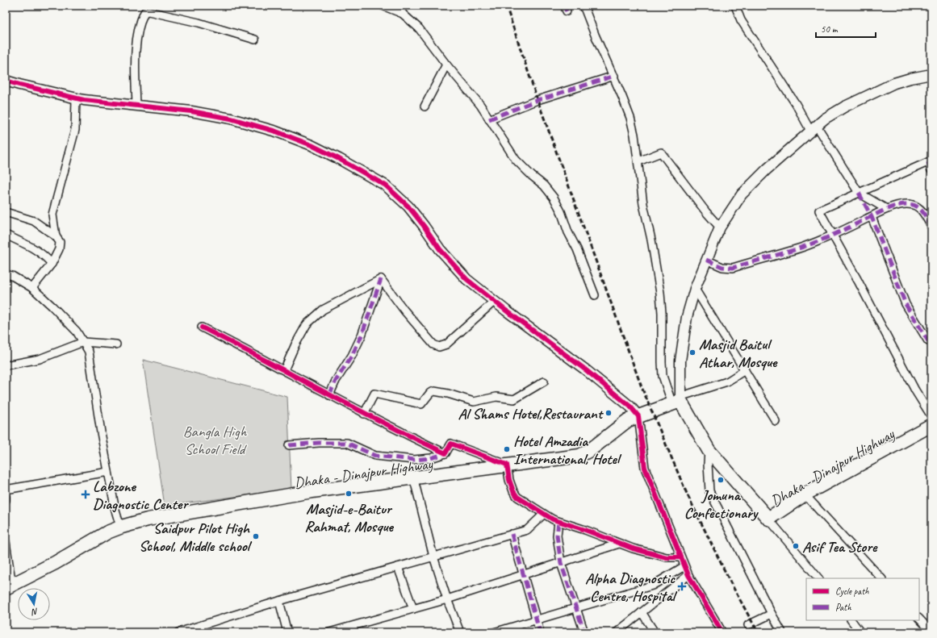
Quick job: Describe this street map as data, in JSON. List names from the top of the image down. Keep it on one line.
{"streets":{"highway":["Dhaka - Dinajpur Highway"]},"parks":["Bangla High School Field"],"places":{"other":["Masjid Baitul Athar, Mosque","Al Shams Hotel,Restaurant","Hotel Amzadia International, Hotel","Jomuna Confectionary","Masjid-e-Baitur Rahmat, Mosque","Saidpur Pilot High School, Middle school","Asif Tea Store"],"health":["Labzone Diagnostic Center","Alpha Diagnostic Centre, Hospital"]},"legend":["Cycle path","Path"],"scale_bar":"50 m","north":"bottom"}
